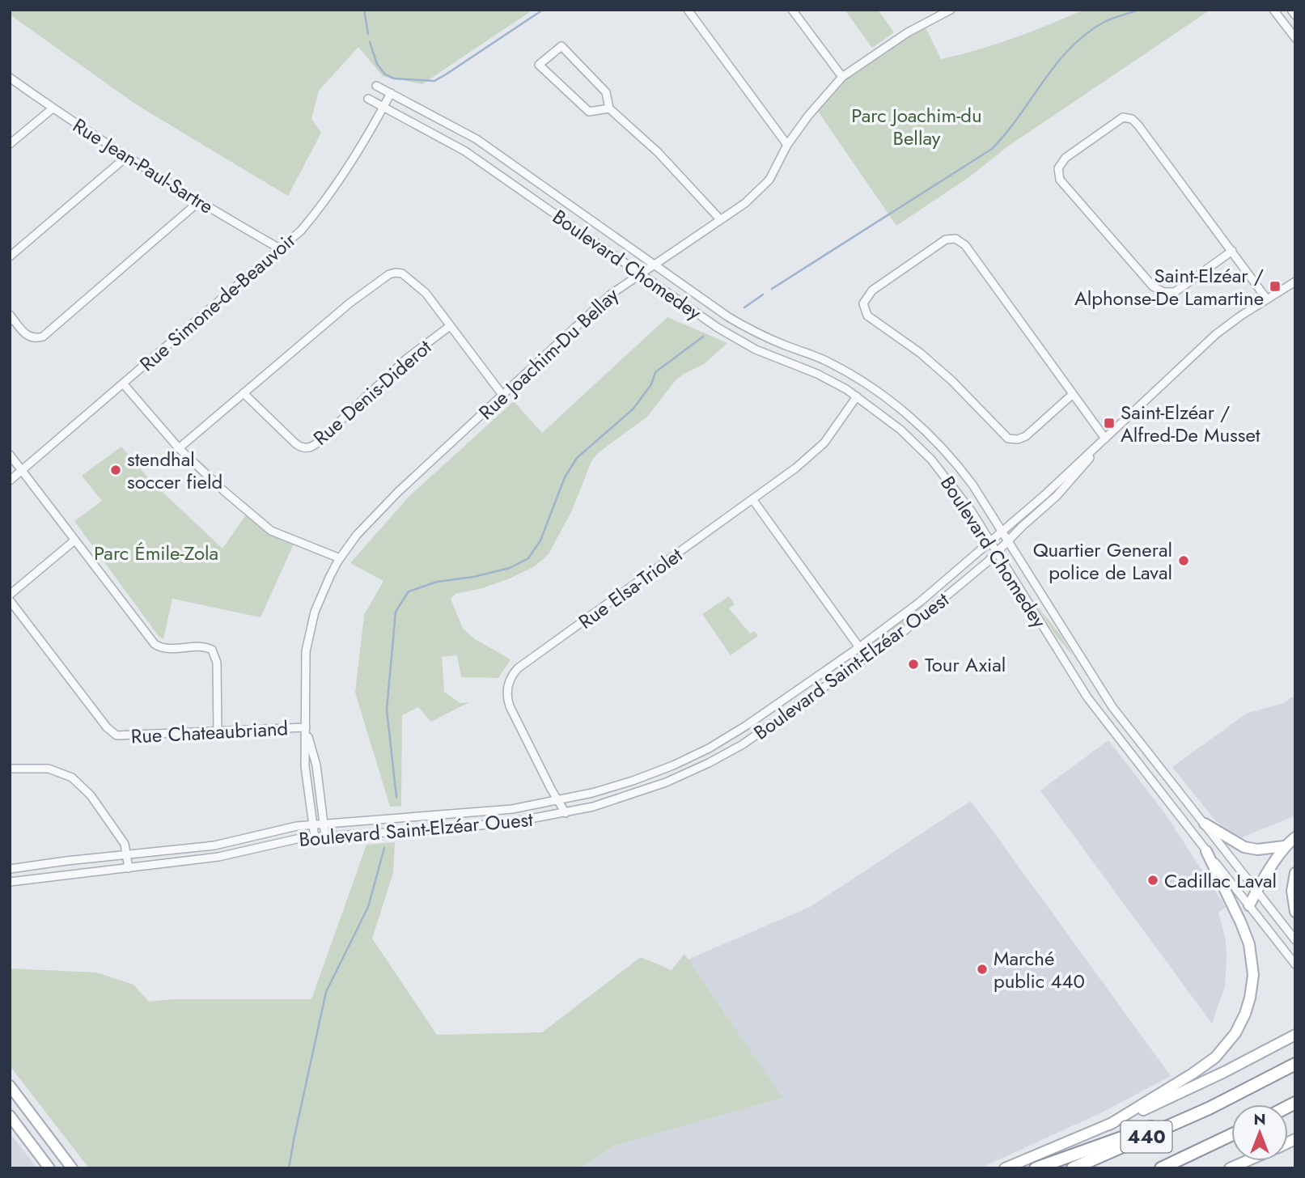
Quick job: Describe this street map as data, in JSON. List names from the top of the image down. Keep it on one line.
{"streets":{"highway":["440"],"street":["Rue Jean-Paul-Sartre","Boulevard Chomedey","Rue Simone-de-Beauvoir","Rue Joachim-Du Bellay","Rue Denis-Diderot","Rue Elsa-Triolet","Boulevard Saint-Elzéar Ouest","Rue Chateaubriand"]},"crossings":[["Rue Jean-Paul-Sartre","Rue Simone-de-Beauvoir"],["Boulevard Chomedey","Rue Simone-de-Beauvoir"],["Boulevard Chomedey","Rue Joachim-Du Bellay"],["Boulevard Chomedey","Rue Elsa-Triolet"],["Boulevard Chomedey","Boulevard Saint-Elzéar Ouest"],["Rue Joachim-Du Bellay","Boulevard Saint-Elzéar Ouest"],["Rue Joachim-Du Bellay","Rue Chateaubriand"],["Rue Elsa-Triolet","Boulevard Saint-Elzéar Ouest"]],"parks":["Parc Joachim-du Bellay","Parc Émile-Zola"],"places":{"transit":["Saint-Elzéar / Alphonse-De Lamartine","Saint-Elzéar / Alfred-De Musset"],"other":["stendhal soccer field","Quartier General police de Laval","Tour Axial","Cadillac Laval","Marché public 440"]},"north":"top"}
